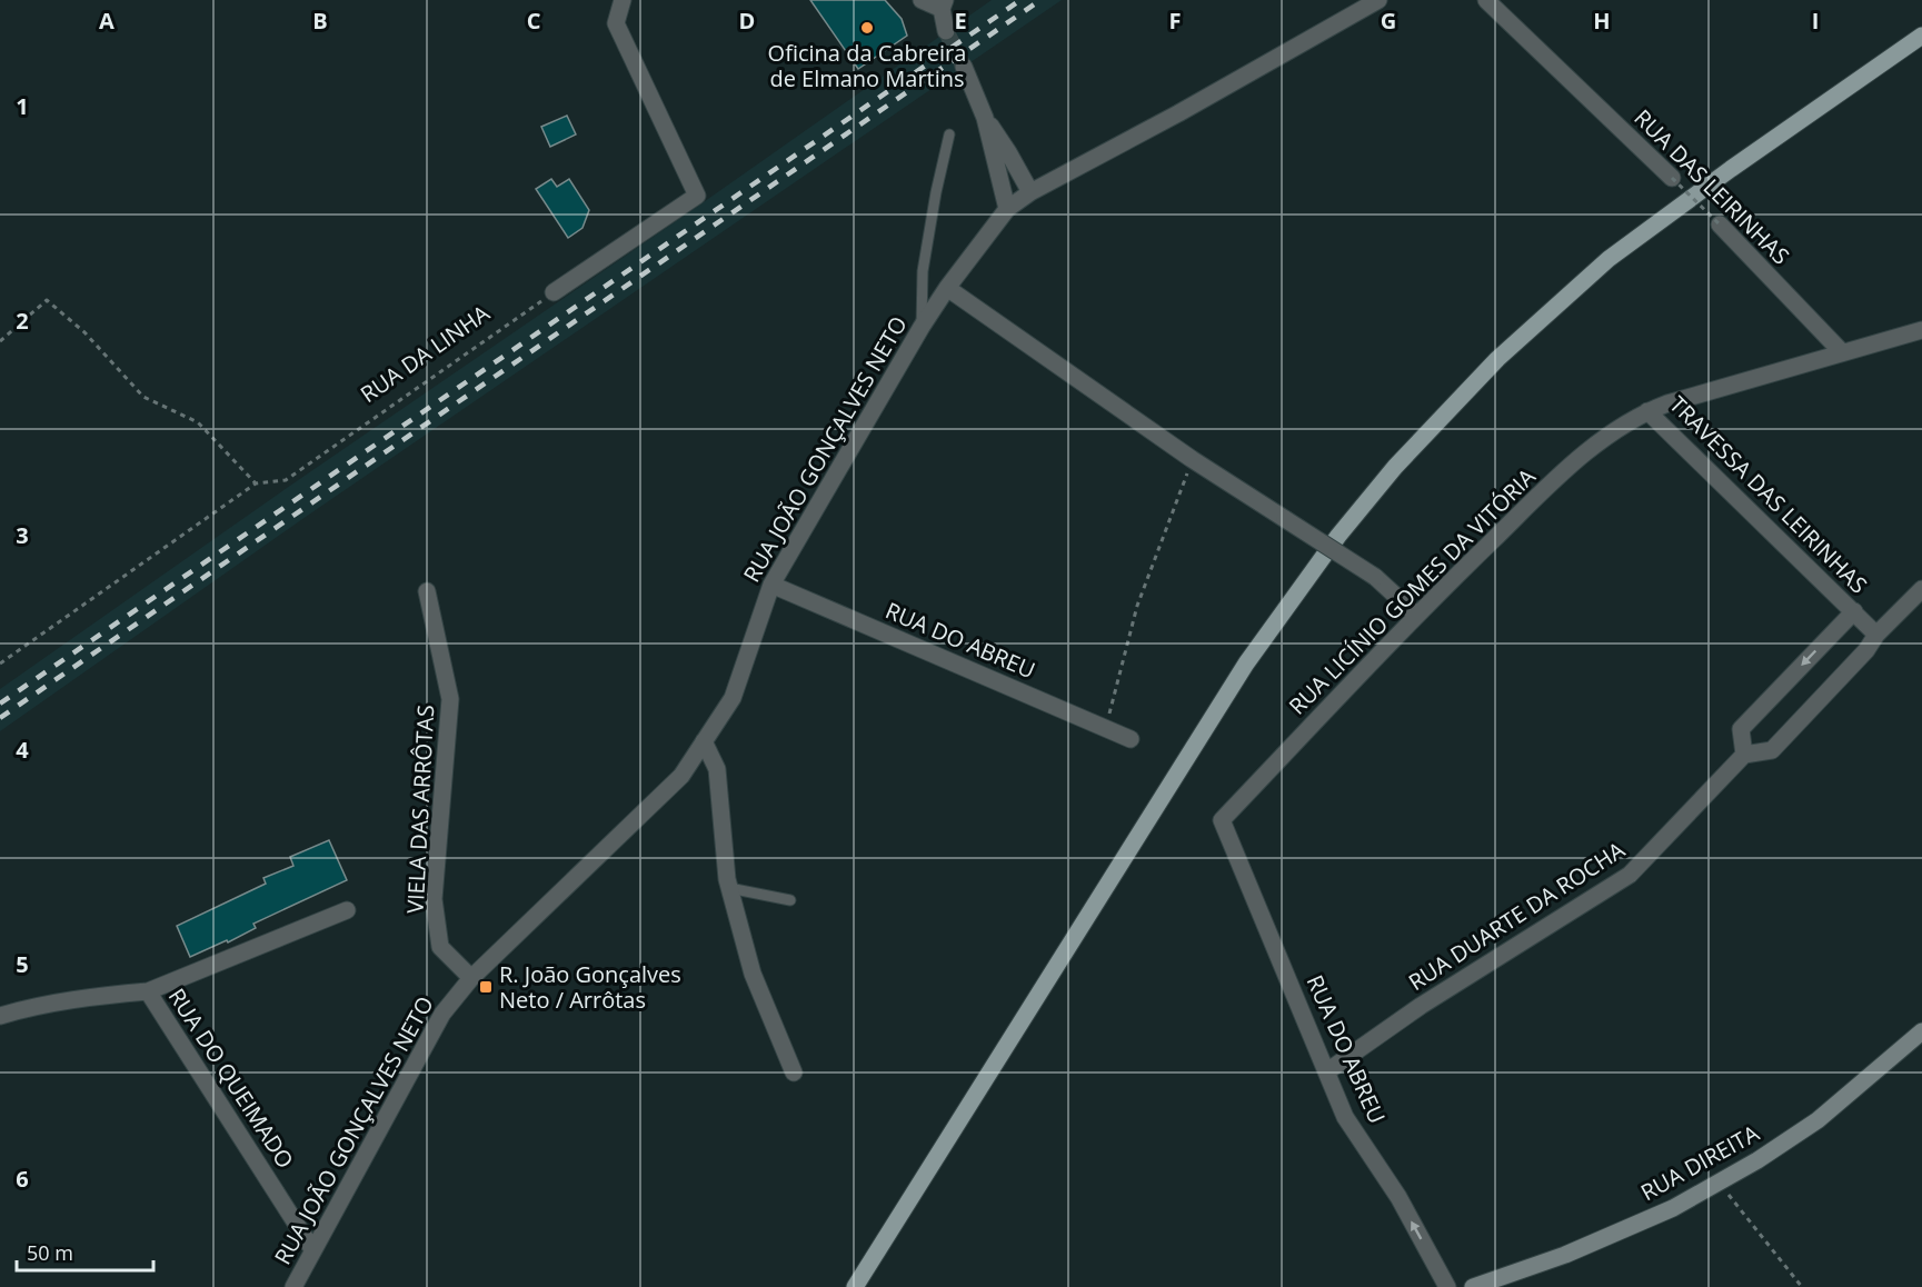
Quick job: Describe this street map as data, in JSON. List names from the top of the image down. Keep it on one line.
{"streets":{"main road":["RUA DIREITA"],"street":["RUA DAS LEIRINHAS","RUA JOÃO GONÇALVES NETO","TRAVESSA DAS LEIRINHAS","RUA LICÍNIO GOMES DA VITÓRIA","RUA DO ABREU","VIELA DAS ARRÔTAS","RUA DUARTE DA ROCHA","RUA DO QUEIMADO"],"path":["RUA DA LINHA"]},"crossings":[["RUA DAS LEIRINHAS","TRAVESSA DAS LEIRINHAS"],["RUA JOÃO GONÇALVES NETO","RUA DO ABREU"],["RUA JOÃO GONÇALVES NETO","VIELA DAS ARRÔTAS"],["RUA JOÃO GONÇALVES NETO","RUA DO QUEIMADO"],["TRAVESSA DAS LEIRINHAS","RUA LICÍNIO GOMES DA VITÓRIA"],["RUA LICÍNIO GOMES DA VITÓRIA","RUA DO ABREU"],["RUA DO ABREU","RUA DUARTE DA ROCHA"]],"places":{"other":["Oficina da Cabreira de Elmano Martins"],"transit":["R. João Gonçalves Neto / Arrôtas"]},"scale_bar":"50 m","grid":{"columns":["A","B","C","D","E","F","G","H","I"],"rows":["1","2","3","4","5","6"]}}
